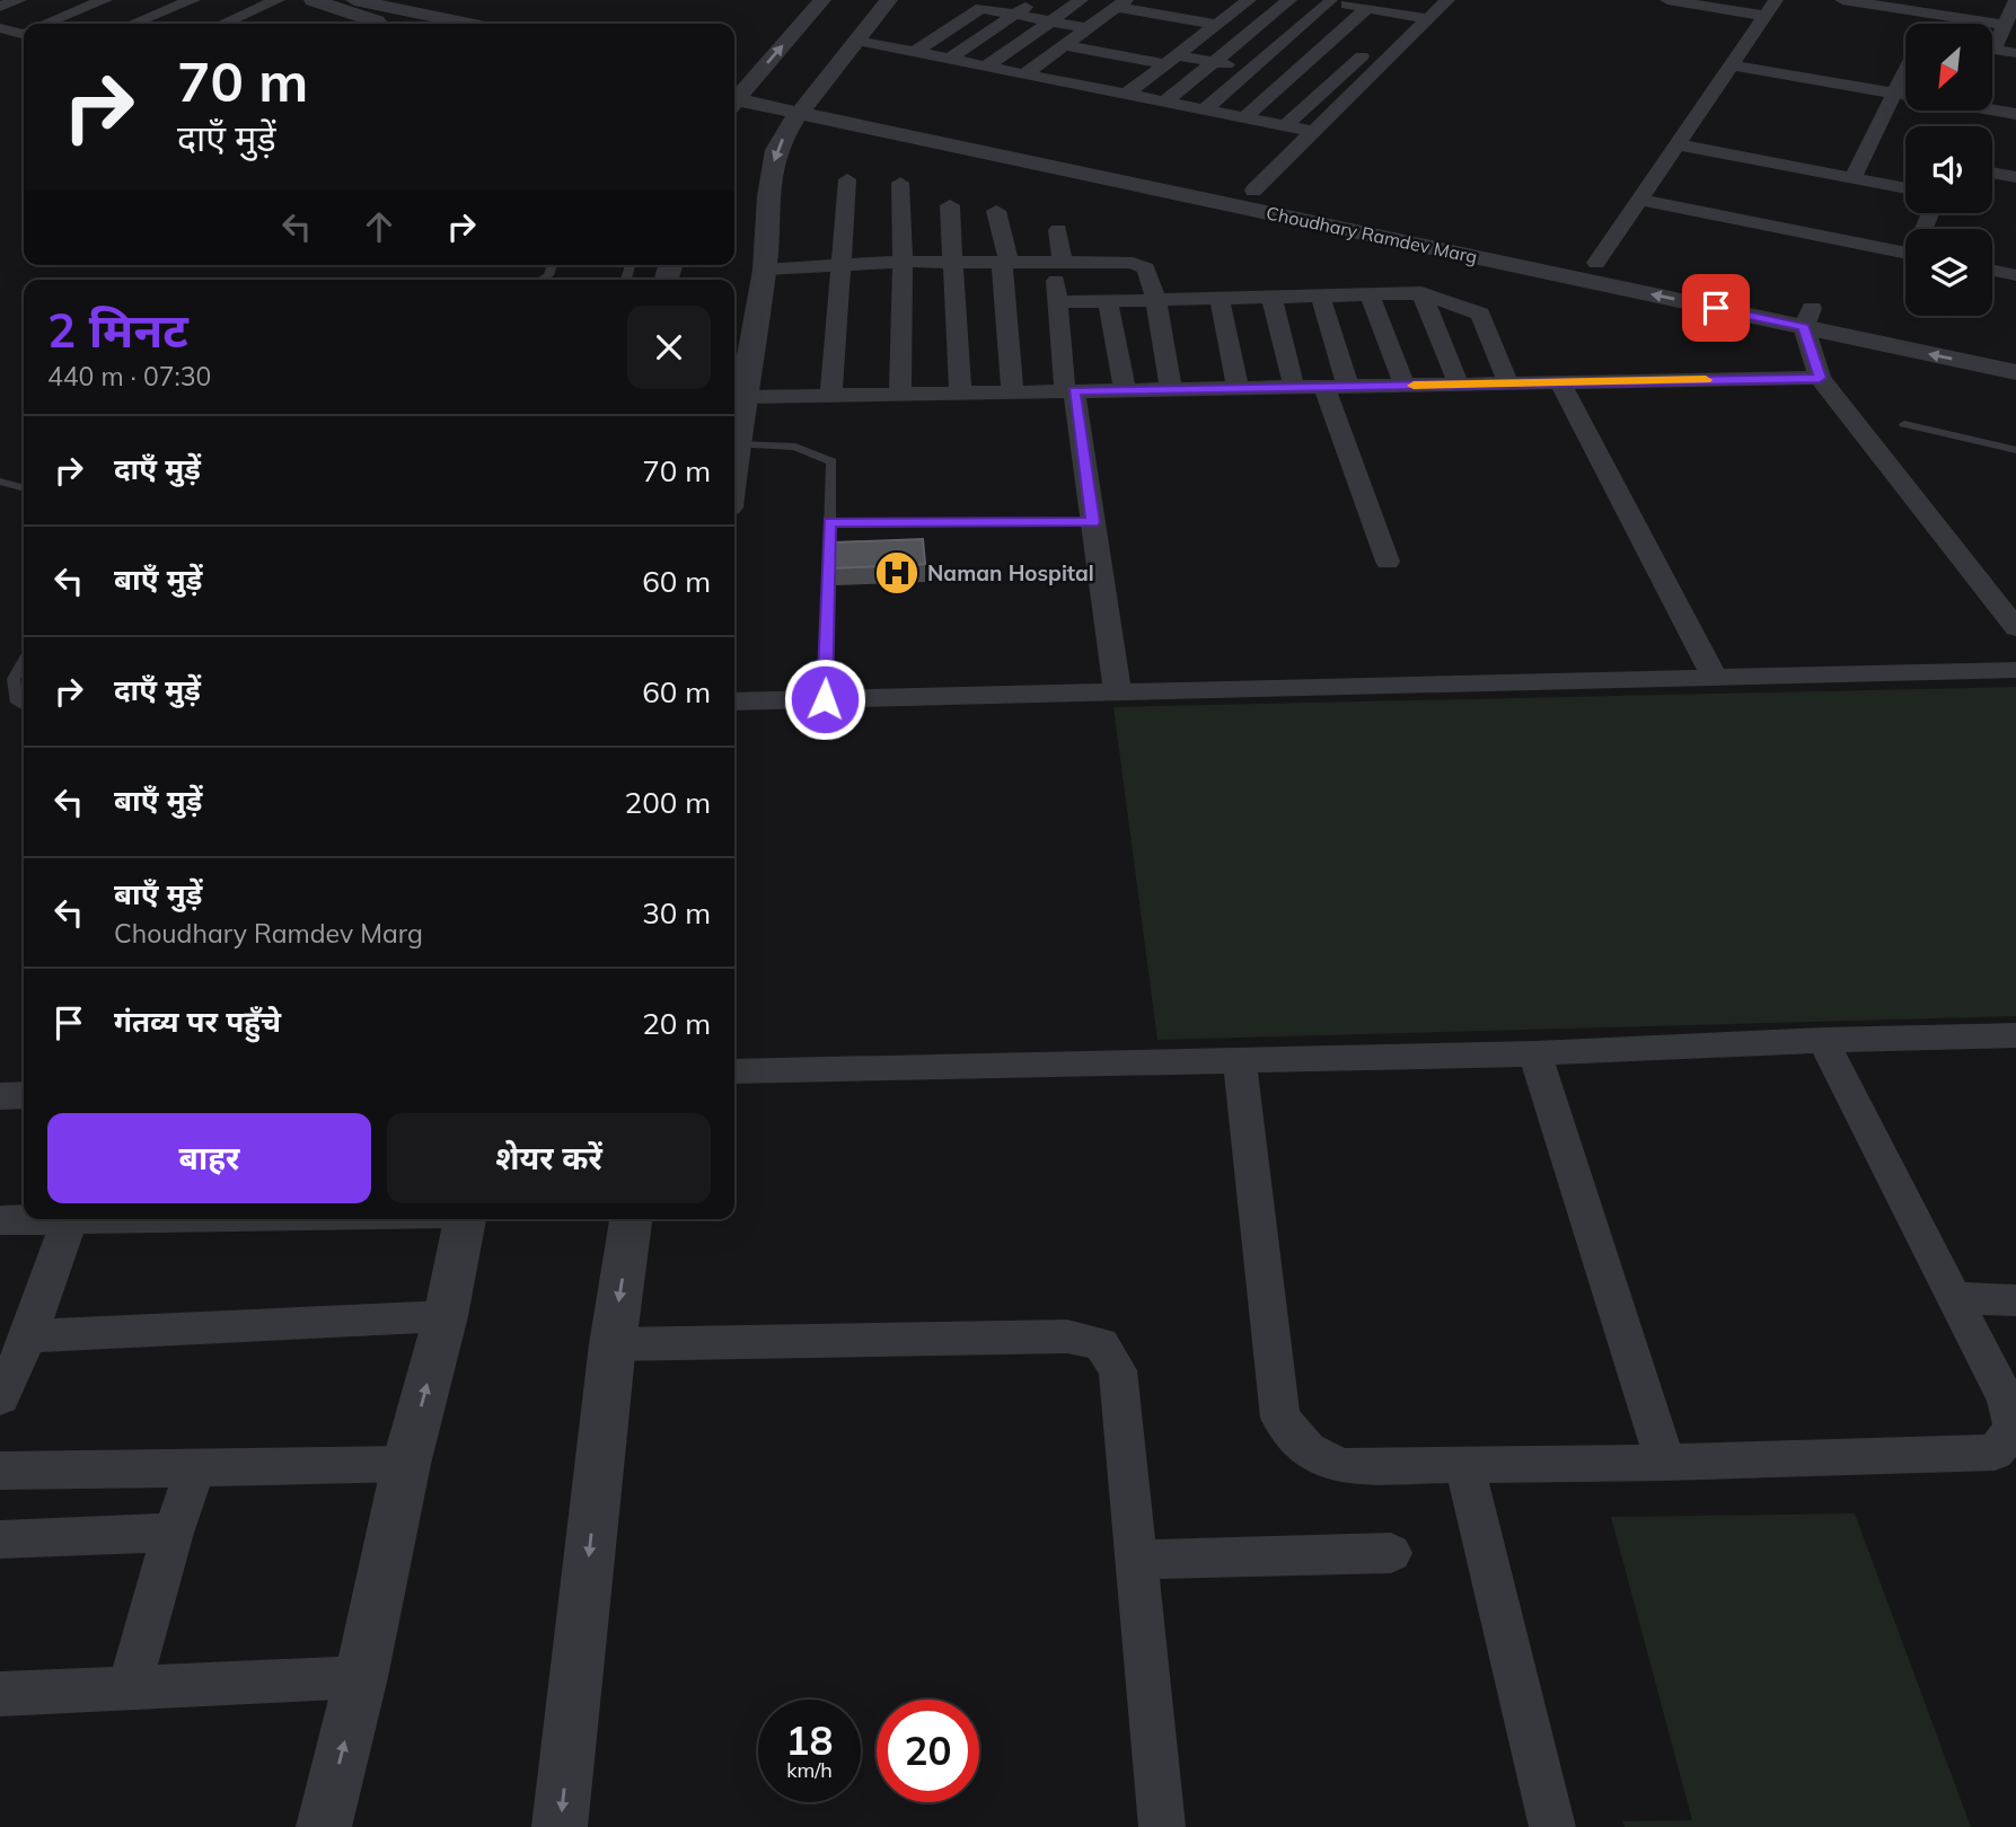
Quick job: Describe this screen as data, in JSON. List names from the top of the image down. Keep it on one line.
{"streets":{"street":["Choudhary Ramdev Marg"]},"places":{"hospital":["Naman Hospital"]},"north":"bottom left","page":{"turn":["70 m","दाएँ मुड़ें"],"heading":["2 मिनट","440 m · 07:30"],"list":[{"name":"दाएँ मुड़ें","value":"70 m"},{"name":"बाएँ मुड़ें","value":"60 m"},{"name":"दाएँ मुड़ें","value":"60 m"},{"name":"बाएँ मुड़ें","value":"200 m"},{"name":"बाएँ मुड़ें","note":"Choudhary Ramdev Marg","value":"30 m"},{"name":"गंतव्य पर पहुँचे","value":"20 m"}],"buttons":["बाहर","शेयर करें"],"speed":"18 km/h","limit":"20"}}
